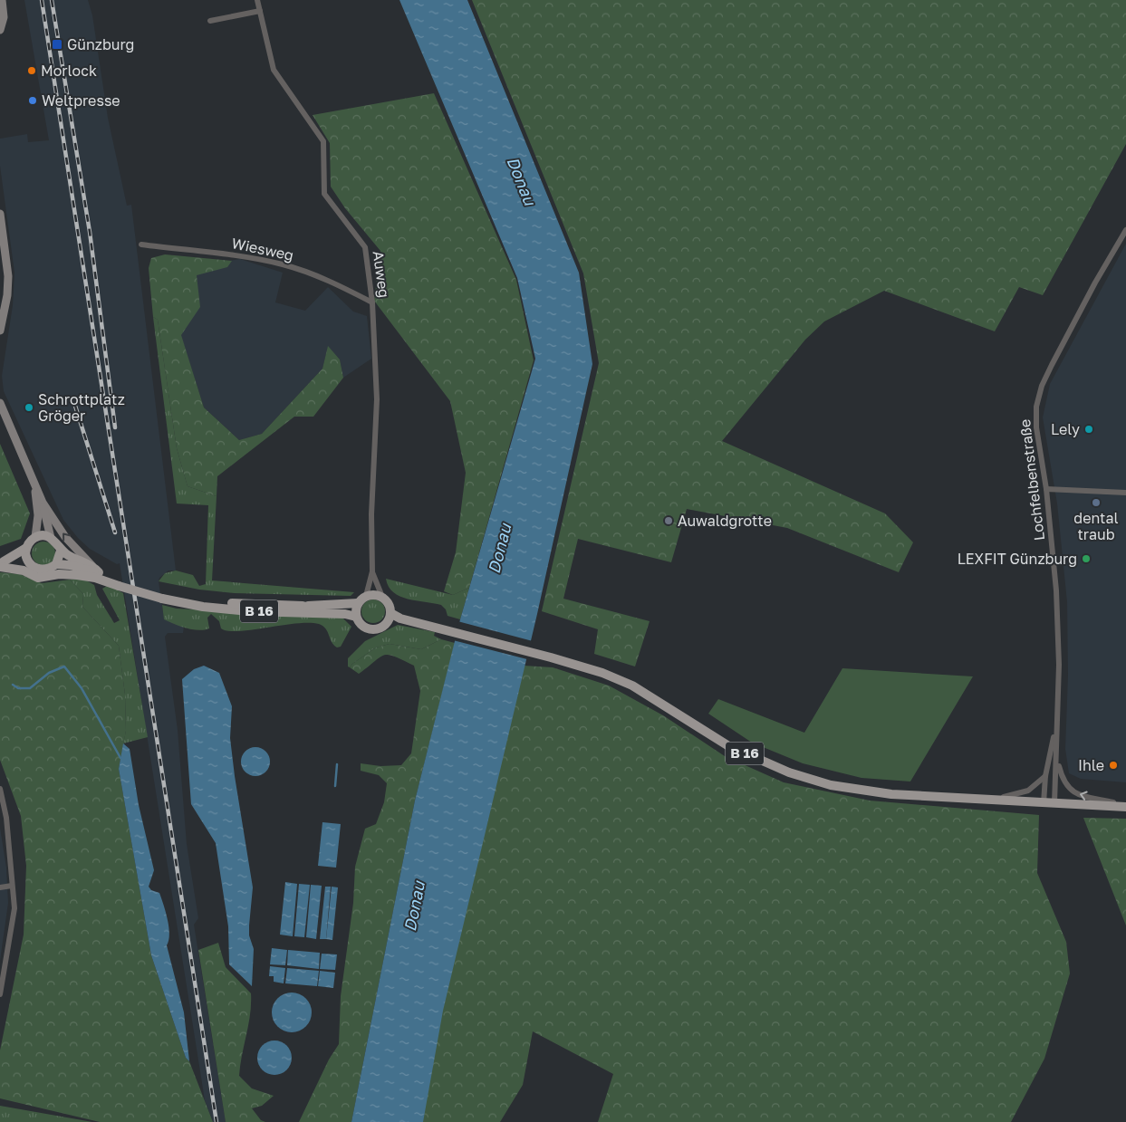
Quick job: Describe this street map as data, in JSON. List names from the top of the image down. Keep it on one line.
{"streets":{"main road":["B 16"],"street":["Wiesweg","Auweg","Lochfelbenstraße"]},"crossings":[["Wiesweg","Auweg"],["Auweg","B 16"],["Lochfelbenstraße","B 16"]],"water":["Donau"],"places":{"transit":["Günzburg"],"other":["Morlock","Weltpresse","Schrottplatz Gröger","Lely","dental traub","Auwaldgrotte","LEXFIT Günzburg","Ihle"]}}
